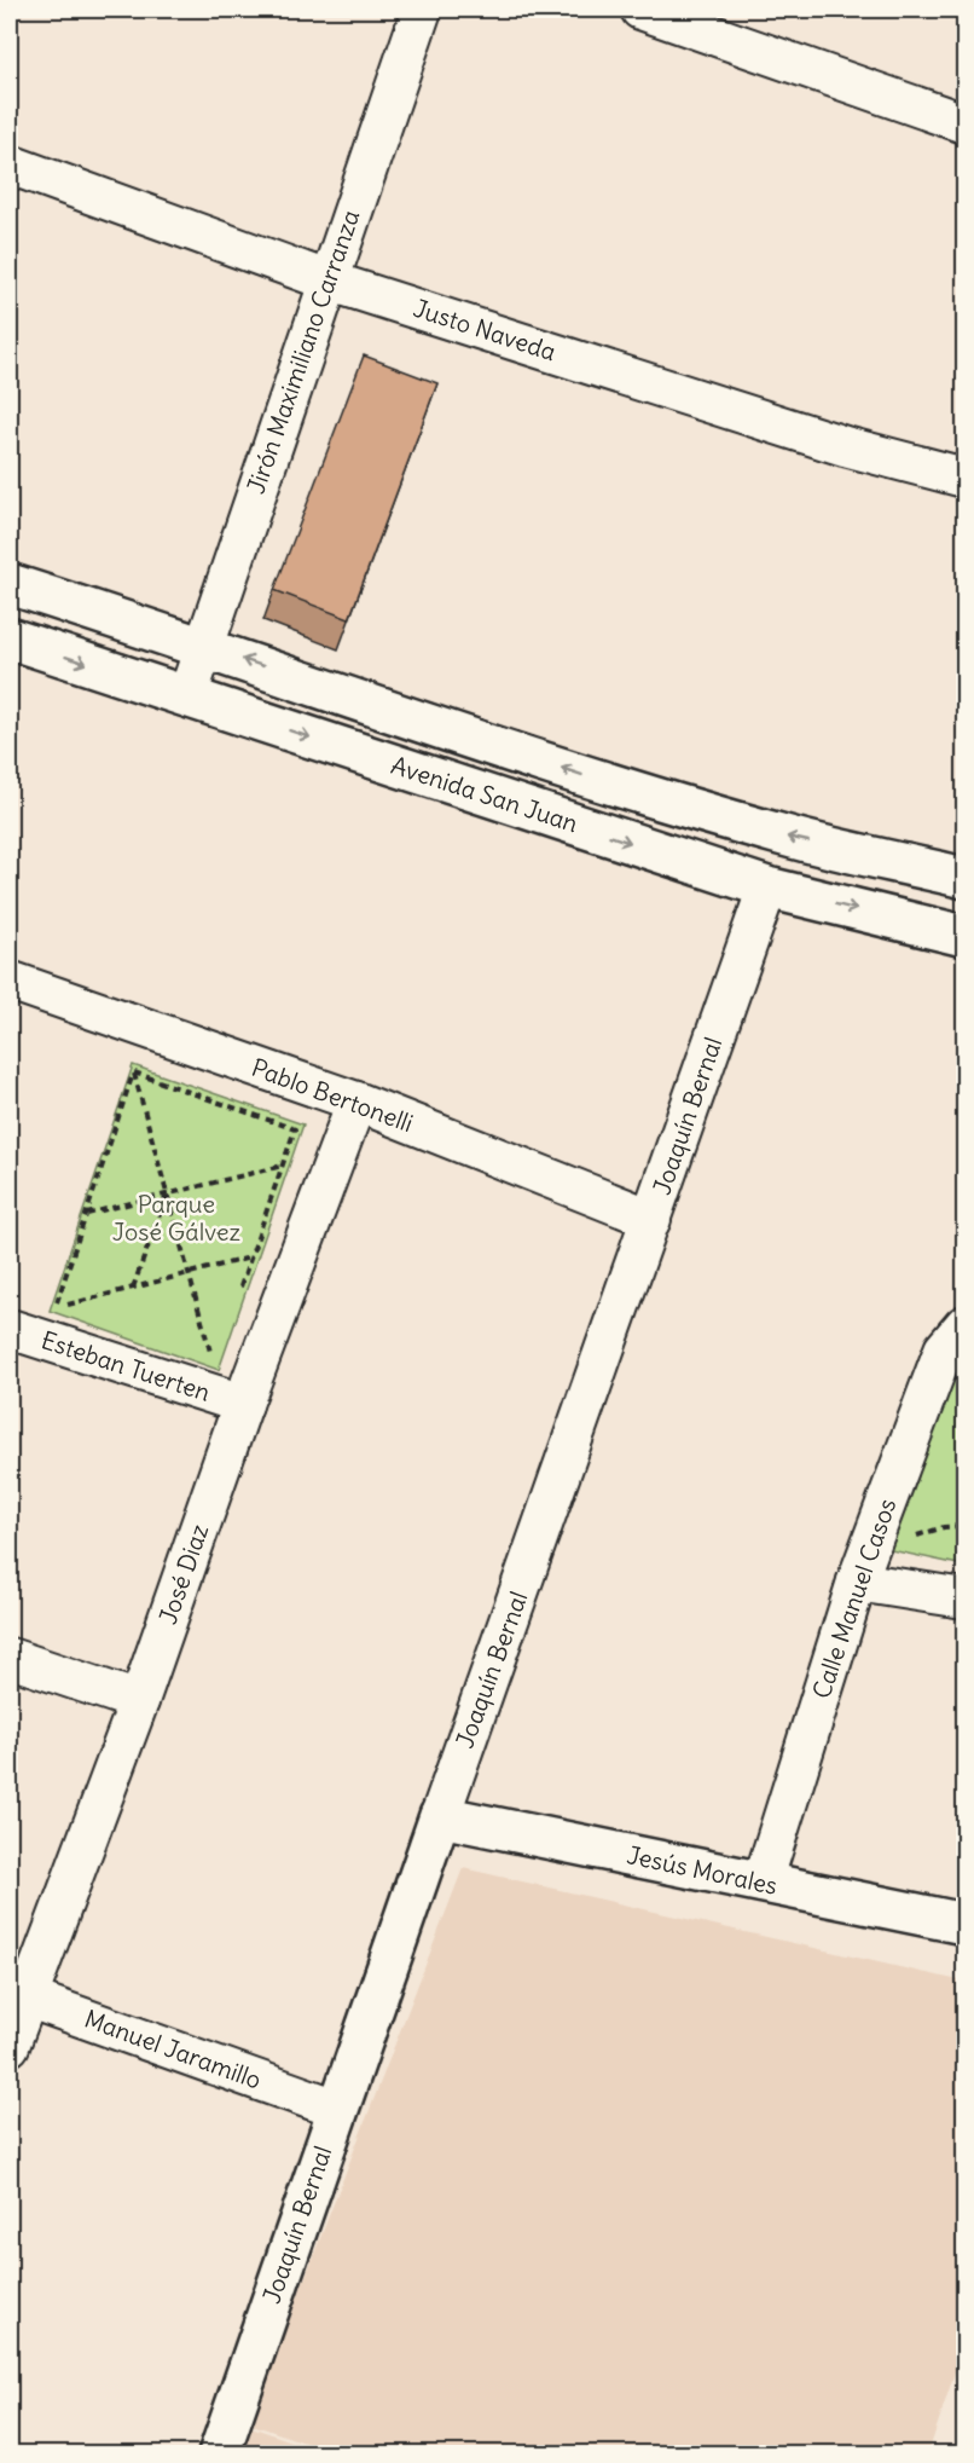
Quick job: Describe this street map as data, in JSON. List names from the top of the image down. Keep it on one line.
{"streets":{"main road":["Avenida San Juan","Joaquín Bernal","Jesús Morales"],"street":["Justo Naveda","Jirón Maximiliano Carranza","Pablo Bertonelli","Esteban Tuerten","José Diaz","Calle Manuel Casos","Manuel Jaramillo"]},"crossings":[["Justo Naveda","Jirón Maximiliano Carranza"],["Jirón Maximiliano Carranza","Avenida San Juan"],["Avenida San Juan","Joaquín Bernal"],["Pablo Bertonelli","Joaquín Bernal"],["Pablo Bertonelli","José Diaz"],["Joaquín Bernal","Jesús Morales"],["Joaquín Bernal","Manuel Jaramillo"],["Esteban Tuerten","José Diaz"],["José Diaz","Manuel Jaramillo"],["Calle Manuel Casos","Jesús Morales"]],"parks":["Parque José Gálvez"]}
